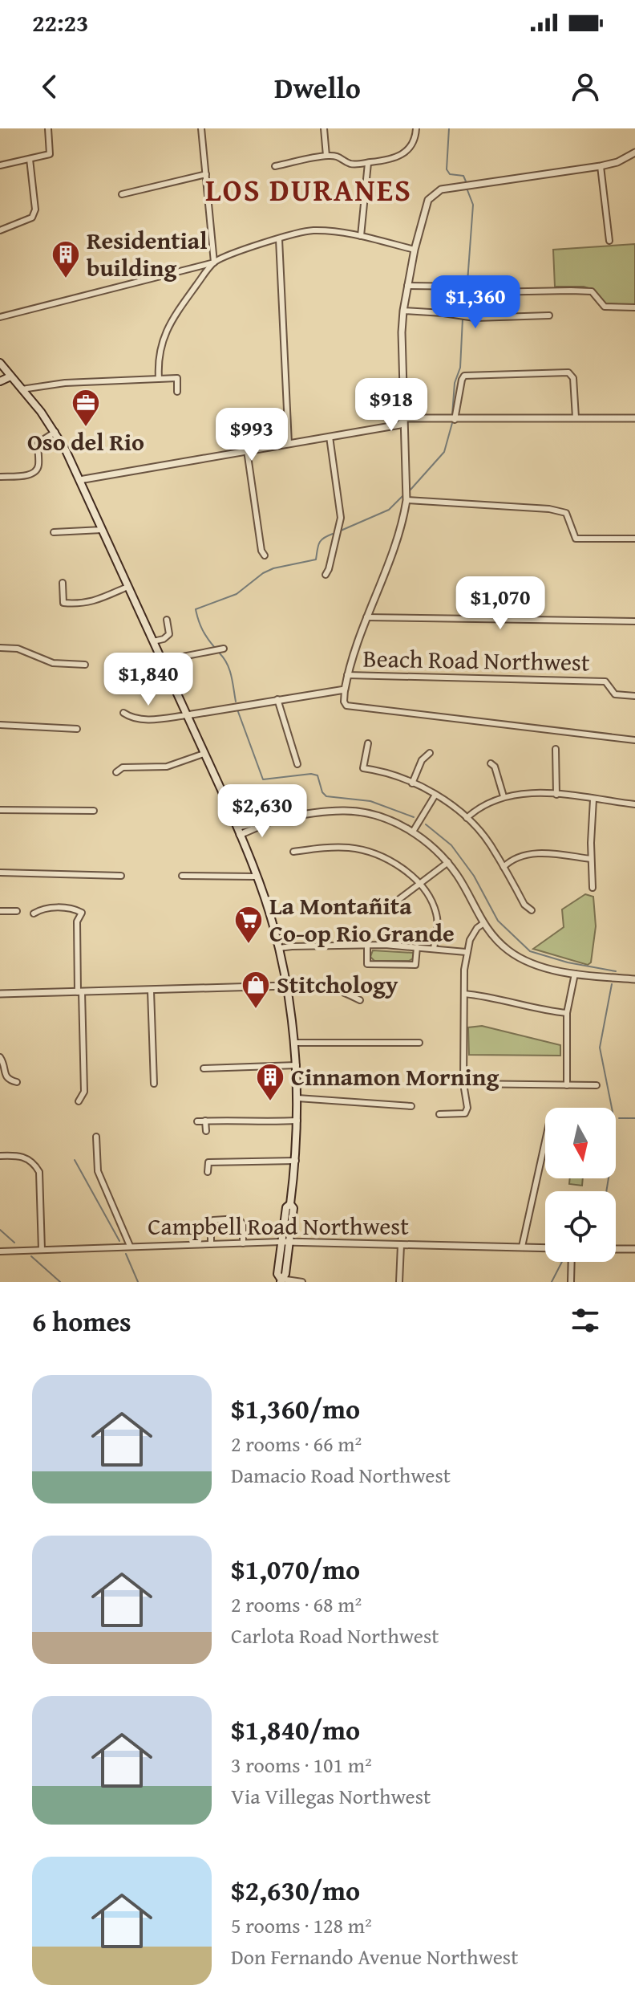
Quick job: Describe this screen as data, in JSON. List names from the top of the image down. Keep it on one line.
{"streets":{"street":["Beach Road Northwest","Campbell Road Northwest"]},"districts":["LOS DURANES"],"places":{"building":["Residential building","Cinnamon Morning"],"office":["Oso del Rio"],"supermarket":["La Montañita Co-op Rio Grande"],"shop":["Stitchology"]},"north":"bottom","page":{"status":"22:23","header":"Dwello","price":["$1,360","$918","$993","$1,070","$1,840","$2,630"],"heading":"6 homes","list":[{"name":"$1,360/mo","note":"2 rooms · 66 m² · Damacio Road Northwest"},{"name":"$1,070/mo","note":"2 rooms · 68 m² · Carlota Road Northwest"},{"name":"$1,840/mo","note":"3 rooms · 101 m² · Via Villegas Northwest"},{"name":"$2,630/mo","note":"5 rooms · 128 m² · Don Fernando Avenue Northwest"}]}}
